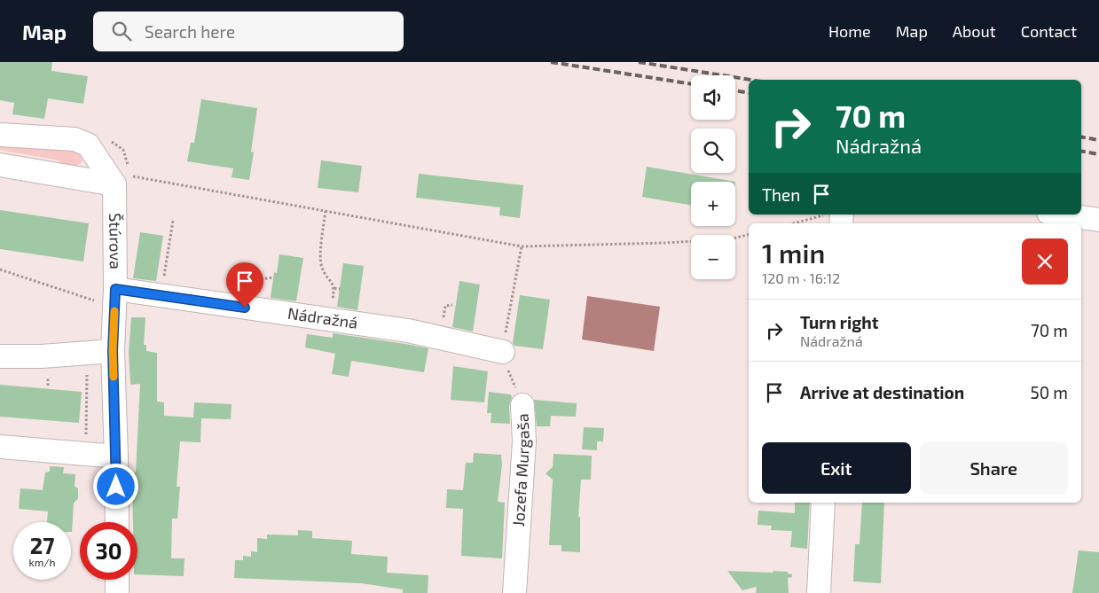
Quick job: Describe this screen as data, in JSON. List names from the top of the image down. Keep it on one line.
{"streets":{"street":["Štúrova","Nádražná","Jozefa Murgaša"]},"crossings":[["Štúrova","Nádražná"],["Nádražná","Jozefa Murgaša"]],"page":{"header":"Map","search":"Search here","nav":["Home","Map","About","Contact"],"map_buttons":["+","−"],"turn":["70 m","Nádražná"],"then":"Then","heading":["1 min","120 m · 16:12"],"list":[{"name":"Turn right","note":"Nádražná","value":"70 m"},{"name":"Arrive at destination","value":"50 m"}],"buttons":["Exit","Share"],"speed":"27 km/h","limit":"30"}}
